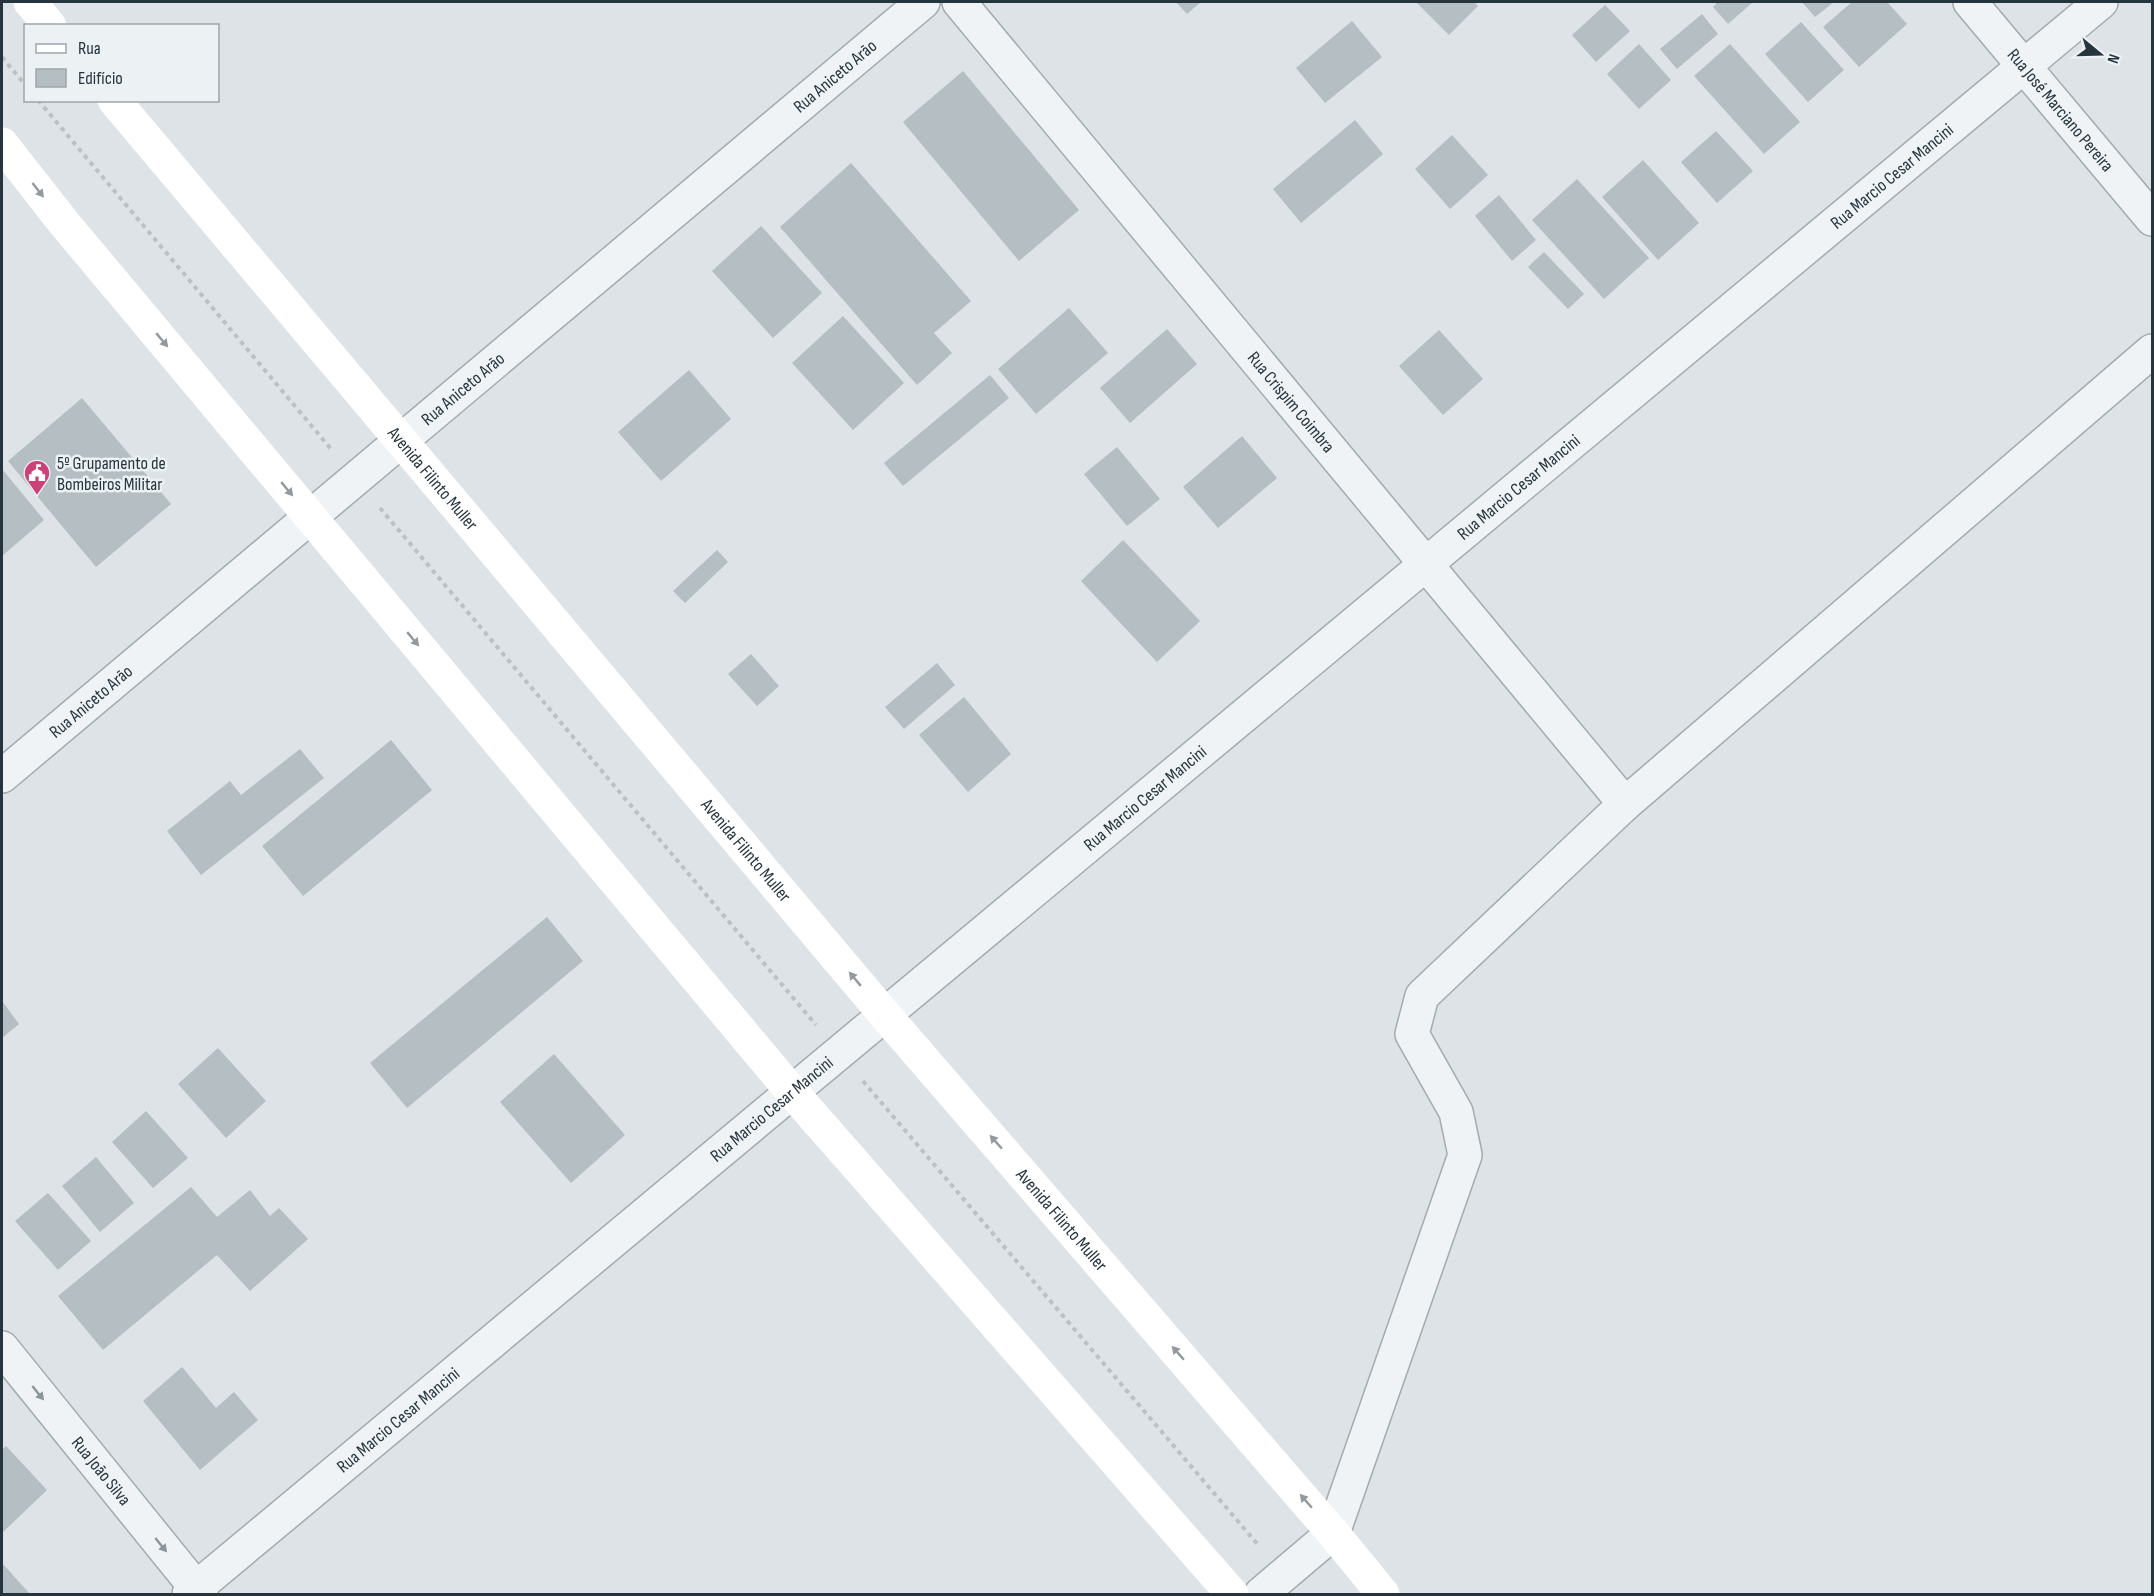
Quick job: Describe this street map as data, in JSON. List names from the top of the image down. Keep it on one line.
{"streets":{"main road":["Avenida Filinto Muller"],"street":["Rua Aniceto Arão","Rua José Marciano Pereira","Rua Marcio Cesar Mancini","Rua Crispim Coimbra","Rua João Silva"]},"crossings":[["Rua Aniceto Arão","Avenida Filinto Muller"],["Rua José Marciano Pereira","Rua Marcio Cesar Mancini"],["Rua Marcio Cesar Mancini","Rua Crispim Coimbra"],["Rua Marcio Cesar Mancini","Avenida Filinto Muller"],["Rua Marcio Cesar Mancini","Rua João Silva"]],"one_way":["Rua João Silva"],"places":{"public building":["5º Grupamento de Bombeiros Militar"]},"legend":["Rua","Edifício"],"north":"right"}
